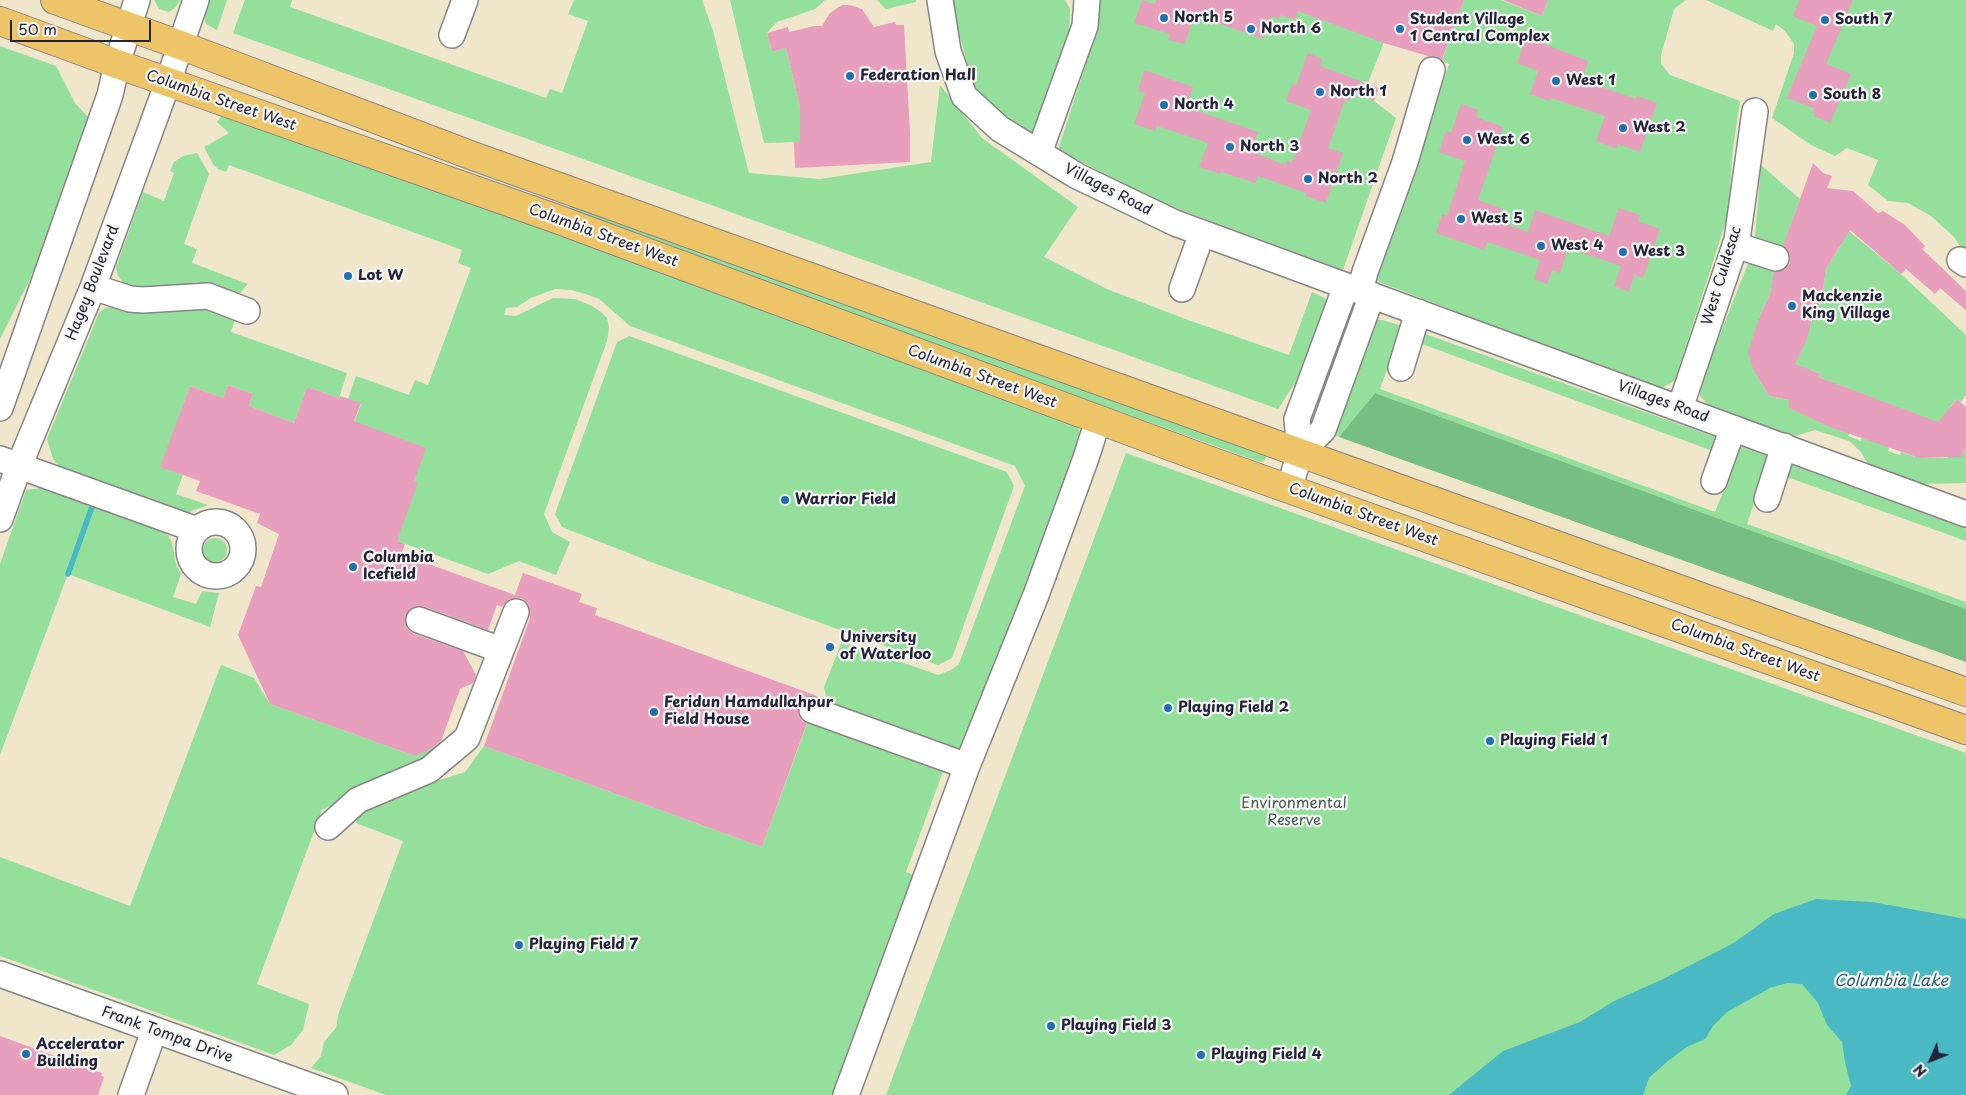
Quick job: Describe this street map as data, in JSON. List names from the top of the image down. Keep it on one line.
{"streets":{"main road":["Columbia Street West"],"street":["Villages Road","West Culdesac","Hagey Boulevard","Frank Tompa Drive"]},"crossings":[["Columbia Street West","Hagey Boulevard"],["Villages Road","West Culdesac"]],"water":["Columbia Lake"],"parks":["Environmental Reserve"],"places":["North 5","South 7","North 6","Student Village 1 Central Complex","Federation Hall","West 1","North 1","South 8","North 4","West 2","West 6","North 3","North 2","West 5","West 4","West 3","Lot W","Mackenzie King Village","Warrior Field","Columbia Icefield","University of Waterloo","Playing Field 2","Feridun Hamdullahpur Field House","Playing Field 1","Playing Field 7","Playing Field 3","Accelerator Building","Playing Field 4"],"scale_bar":"50 m","north":"bottom left"}
